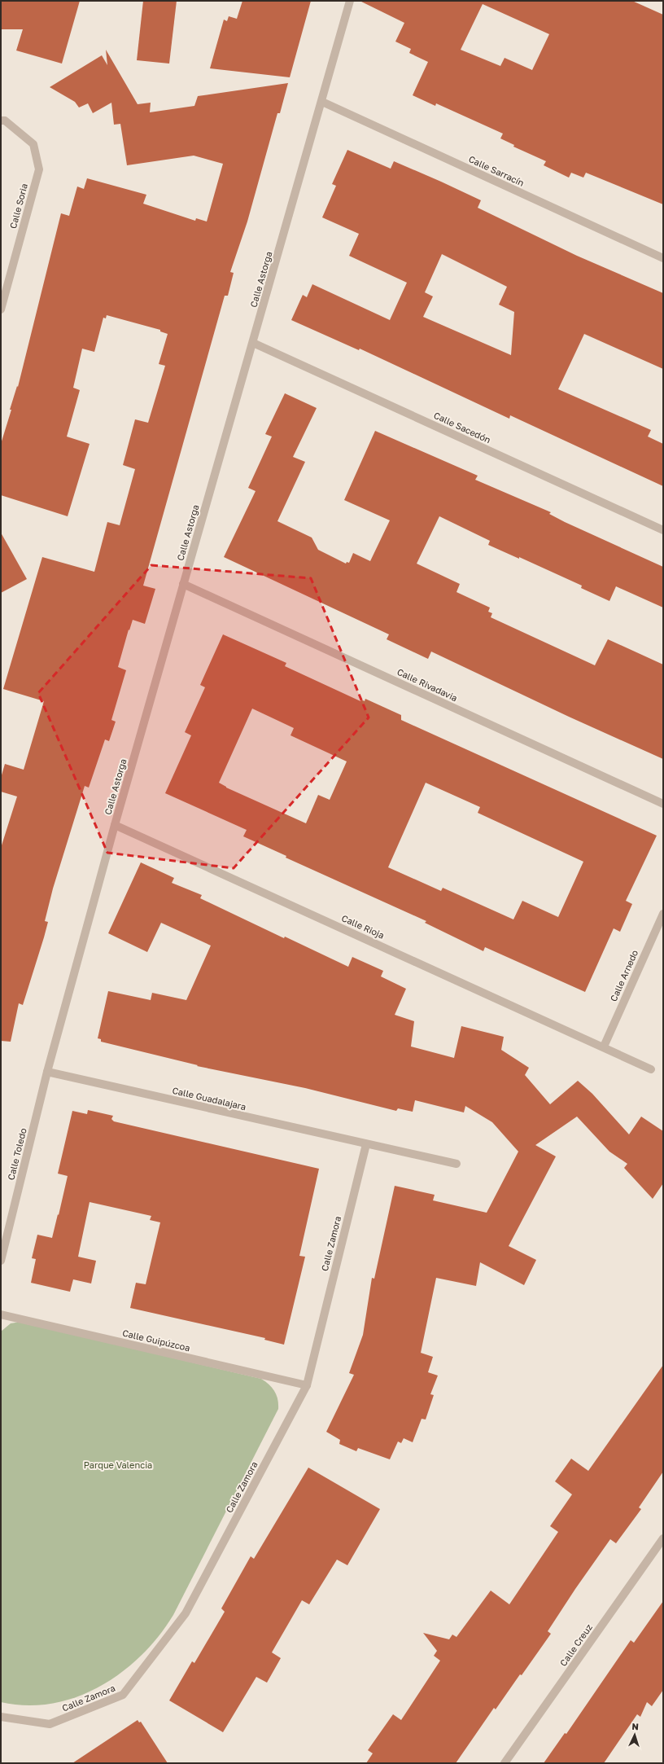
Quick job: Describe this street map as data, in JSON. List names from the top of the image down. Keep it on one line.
{"streets":{"street":["Calle Sarracín","Calle Soria","Calle Astorga","Calle Sacedón","Calle Rivadavia","Calle Rioja","Calle Arnedo","Calle Guadalajara","Calle Toledo","Calle Zamora","Calle Guipúzcoa","Calle Creuz"]},"crossings":[["Calle Sarracín","Calle Astorga"],["Calle Astorga","Calle Sacedón"],["Calle Astorga","Calle Rivadavia"],["Calle Astorga","Calle Rioja"],["Calle Astorga","Calle Guadalajara"],["Calle Astorga","Calle Toledo"],["Calle Rioja","Calle Arnedo"],["Calle Guadalajara","Calle Toledo"],["Calle Guadalajara","Calle Zamora"],["Calle Zamora","Calle Guipúzcoa"]],"parks":["Parque Valencia"],"north":"top"}
